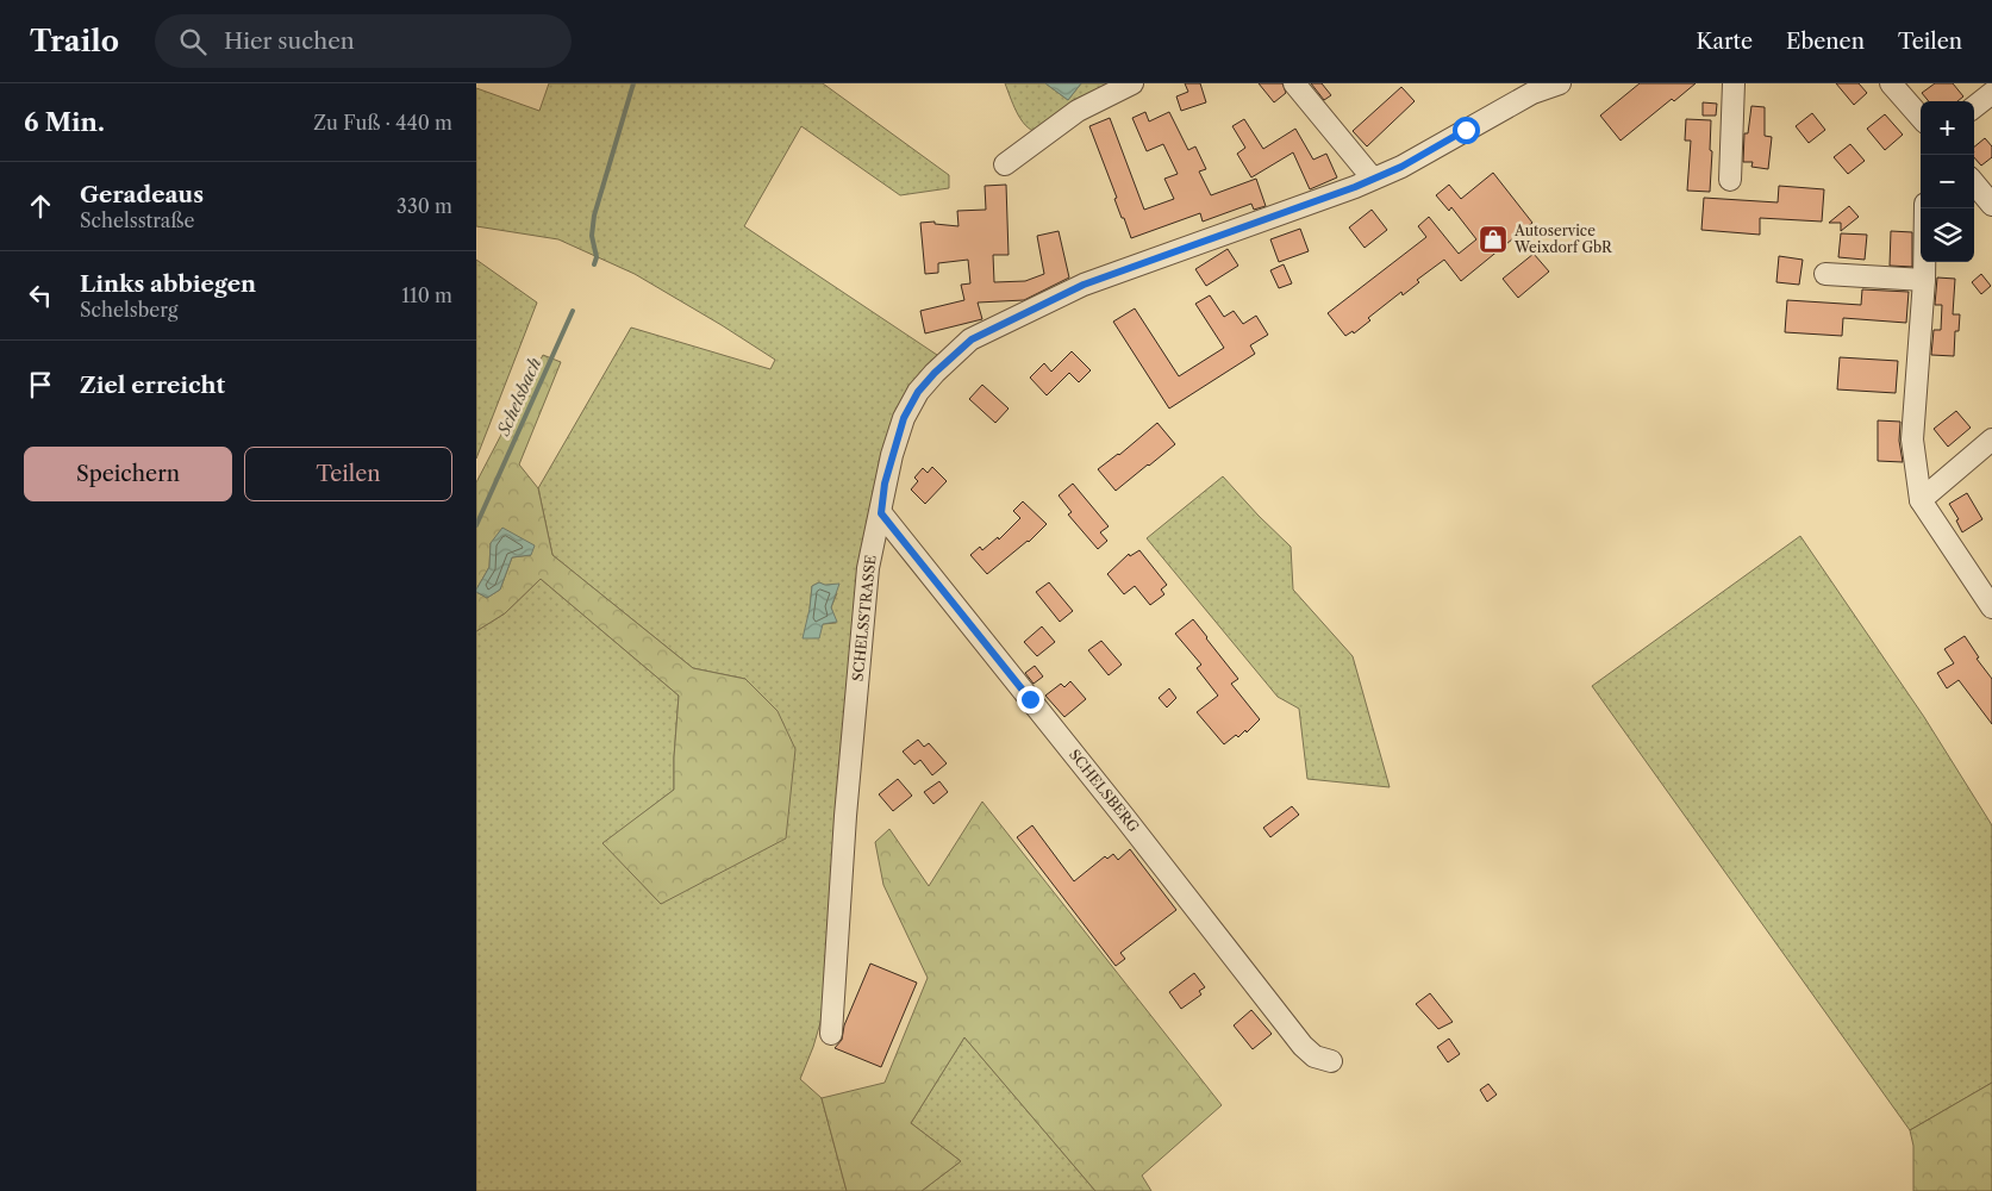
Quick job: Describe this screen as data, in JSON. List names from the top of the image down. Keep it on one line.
{"streets":{"street":["SCHELSSTRASSE","SCHELSBERG"]},"crossings":[["SCHELSSTRASSE","SCHELSBERG"]],"water":["Schelsbach"],"places":{"shop":["Autoservice Weixdorf GbR"]},"page":{"header":"Trailo","search":"Hier suchen","nav":["Karte","Ebenen","Teilen"],"heading":["6 Min.","Zu Fuß · 440 m"],"map_buttons":["+","−"],"list":[["Geradeaus","Schelsstraße","330 m"],["Links abbiegen","Schelsberg","110 m"],"Ziel erreicht"],"buttons":["Speichern","Teilen"]}}
